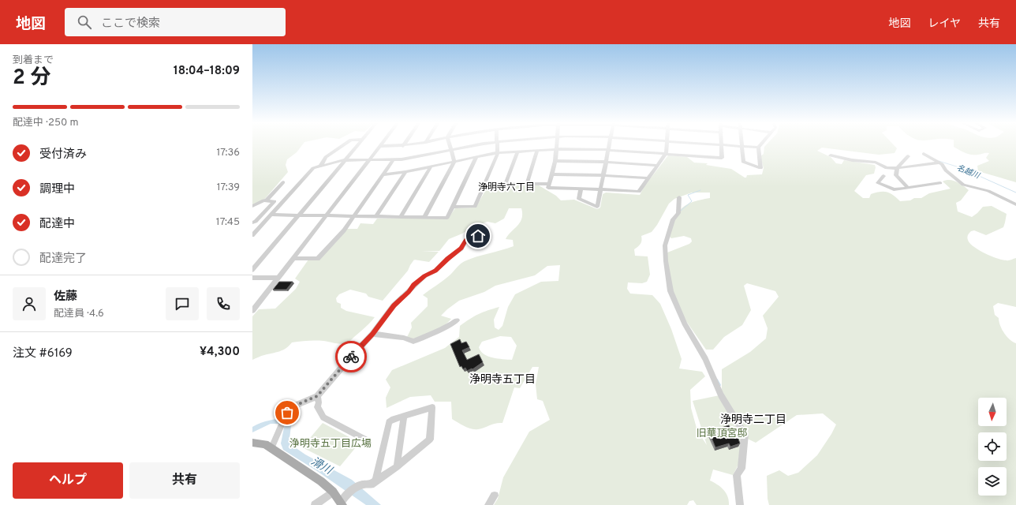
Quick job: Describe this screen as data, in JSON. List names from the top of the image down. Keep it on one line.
{"districts":["浄明寺六丁目","浄明寺五丁目","浄明寺二丁目"],"water":["名越川","滑川"],"parks":["旧華頂宮邸","浄明寺五丁目広場"],"north":"bottom","page":{"header":"地図","search":"ここで検索","nav":["地図","レイヤ","共有"],"heading":["2 分","到着まで","18:04–18:09"],"panel":["佐藤","配達員 · 4.6","注文 #6169","¥4,300"],"bar":"配達中 · 250 m","list":[["受付済み","17:36"],["調理中","17:39"],["配達中","17:45"],"配達完了"],"buttons":["ヘルプ","共有"]}}
